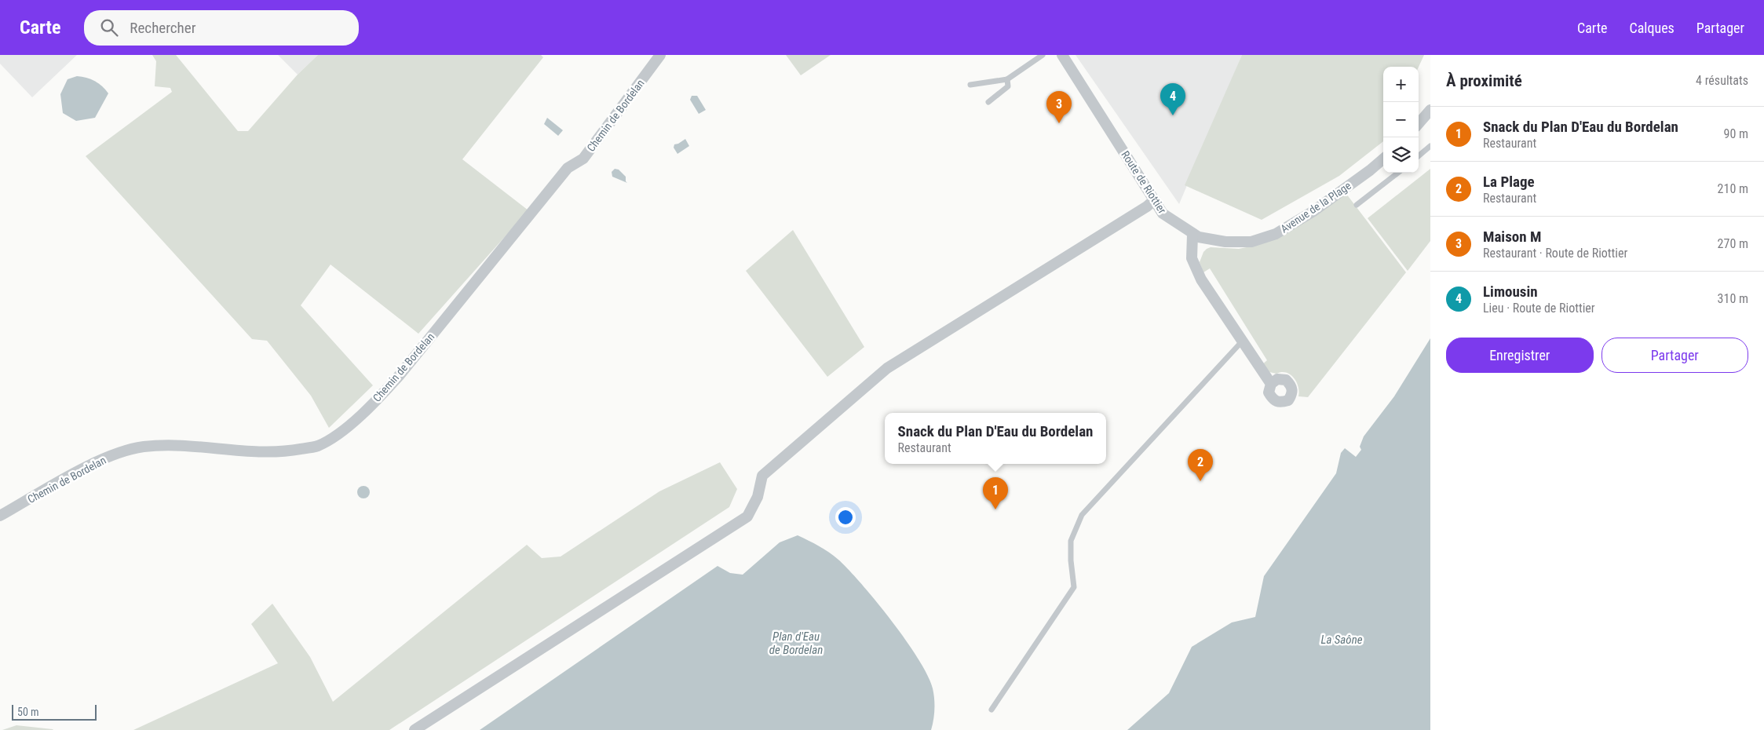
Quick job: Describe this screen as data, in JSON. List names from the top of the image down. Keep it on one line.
{"streets":{"street":["Chemin de Bordelan","Route de Riottier","Avenue de la Plage"]},"crossings":[["Route de Riottier","Avenue de la Plage"]],"water":["Plan d'Eau de Bordelan","La Saône"],"scale_bar":"50 m","page":{"header":"Carte","search":"Rechercher","nav":["Carte","Calques","Partager"],"heading":["À proximité","4 résultats"],"map_buttons":["+","−"],"pins":["4","3","2","1"],"list":[{"mark":"1","name":"Snack du Plan D'Eau du Bordelan","note":"Restaurant","value":"90 m"},{"mark":"2","name":"La Plage","note":"Restaurant","value":"210 m"},{"mark":"3","name":"Maison M","note":"Restaurant · Route de Riottier","value":"270 m"},{"mark":"4","name":"Limousin","note":"Lieu · Route de Riottier","value":"310 m"}],"buttons":["Enregistrer","Partager"],"popup":["Snack du Plan D'Eau du Bordelan","Restaurant"],"scale":"50 m"}}
